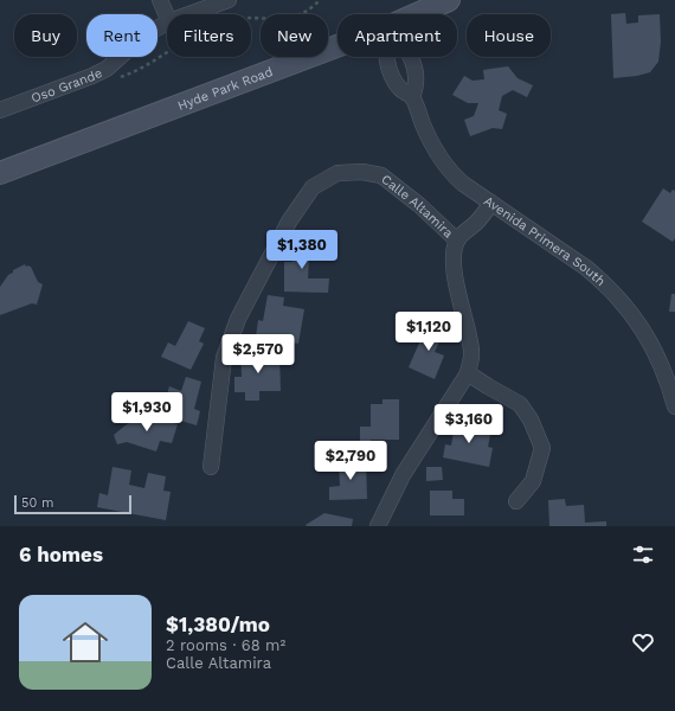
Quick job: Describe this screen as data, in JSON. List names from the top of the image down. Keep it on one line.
{"streets":{"main road":["Hyde Park Road"],"street":["Oso Grande","Calle Altamira","Avenida Primera South"]},"crossings":[["Calle Altamira","Avenida Primera South"]],"scale_bar":"50 m","page":{"chip":["Buy","Rent","Filters","New","Apartment","House"],"price":["$1,380","$1,120","$2,570","$1,930","$3,160","$2,790"],"scale":"50 m","heading":"6 homes","list":[{"name":"$1,380/mo","note":"2 rooms · 68 m² · Calle Altamira"}]}}
